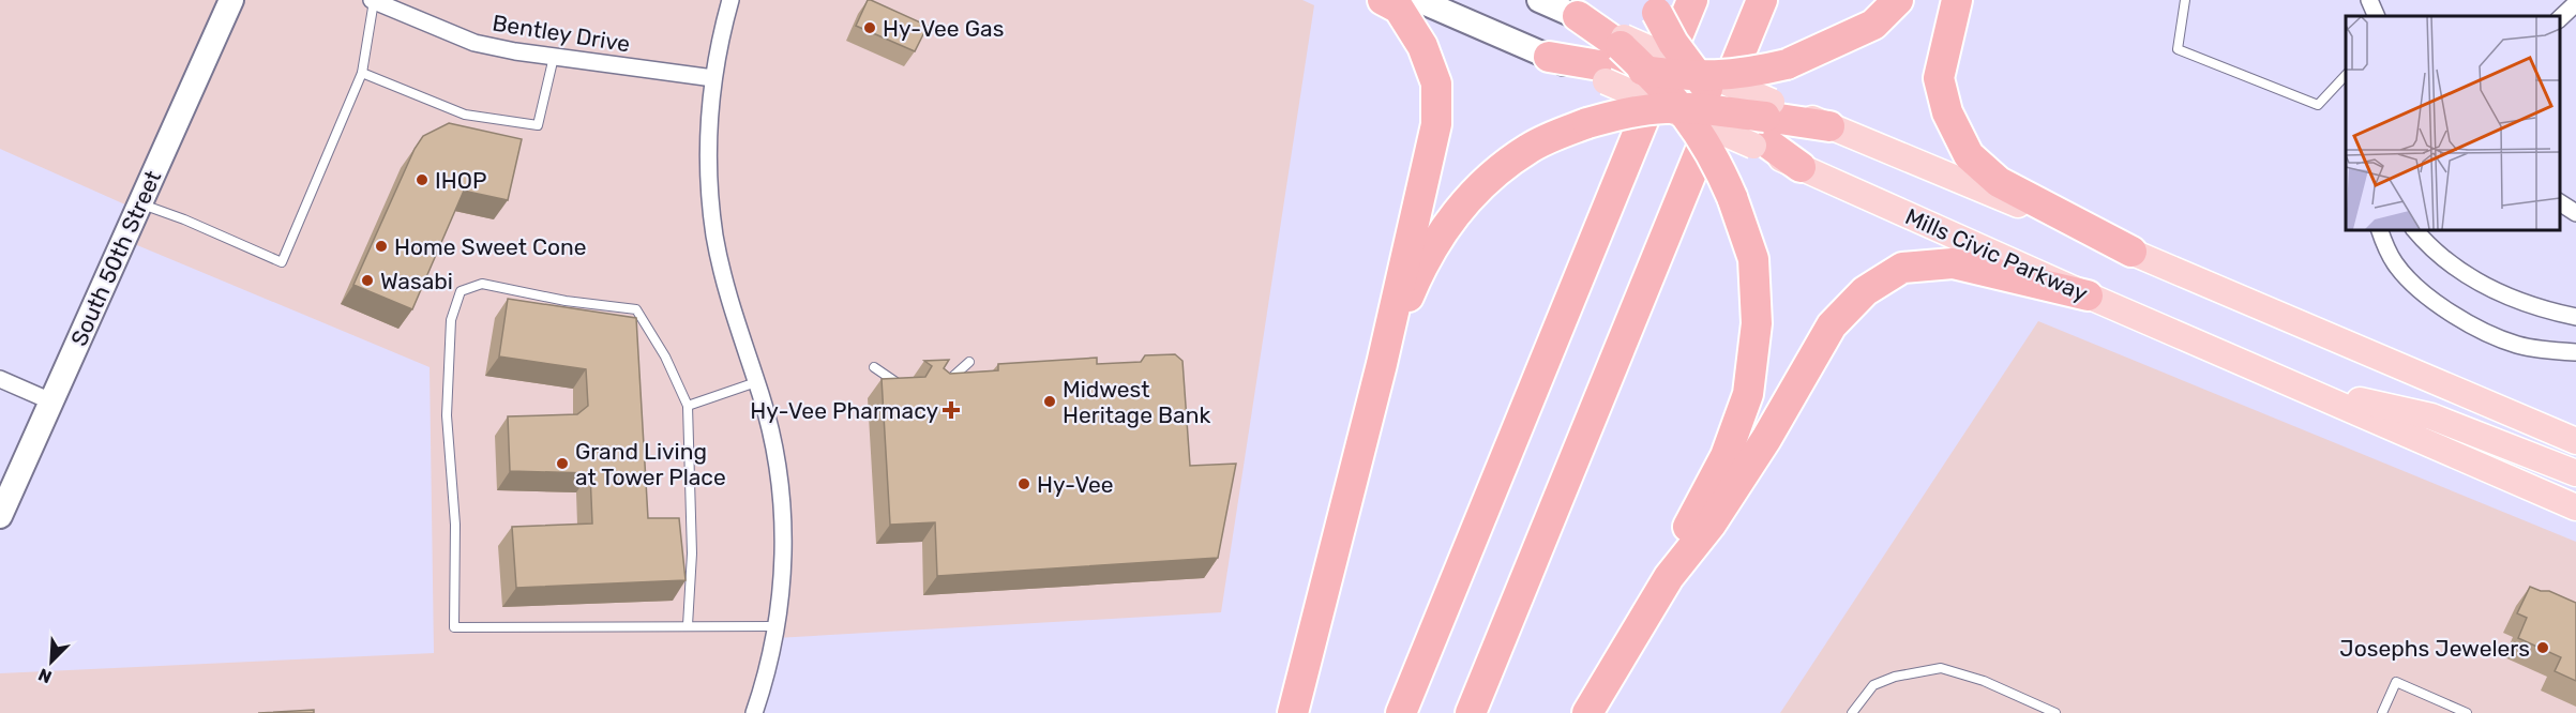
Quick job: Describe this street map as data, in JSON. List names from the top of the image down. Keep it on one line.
{"streets":{"main road":["Mills Civic Parkway","South 50th Street"],"street":["Bentley Drive"]},"places":{"other":["Hy-Vee Gas","IHOP","Home Sweet Cone","Wasabi","Midwest Heritage Bank","Grand Living at Tower Place","Hy-Vee","Josephs Jewelers"],"health":["Hy-Vee Pharmacy"]},"north":"bottom left"}
